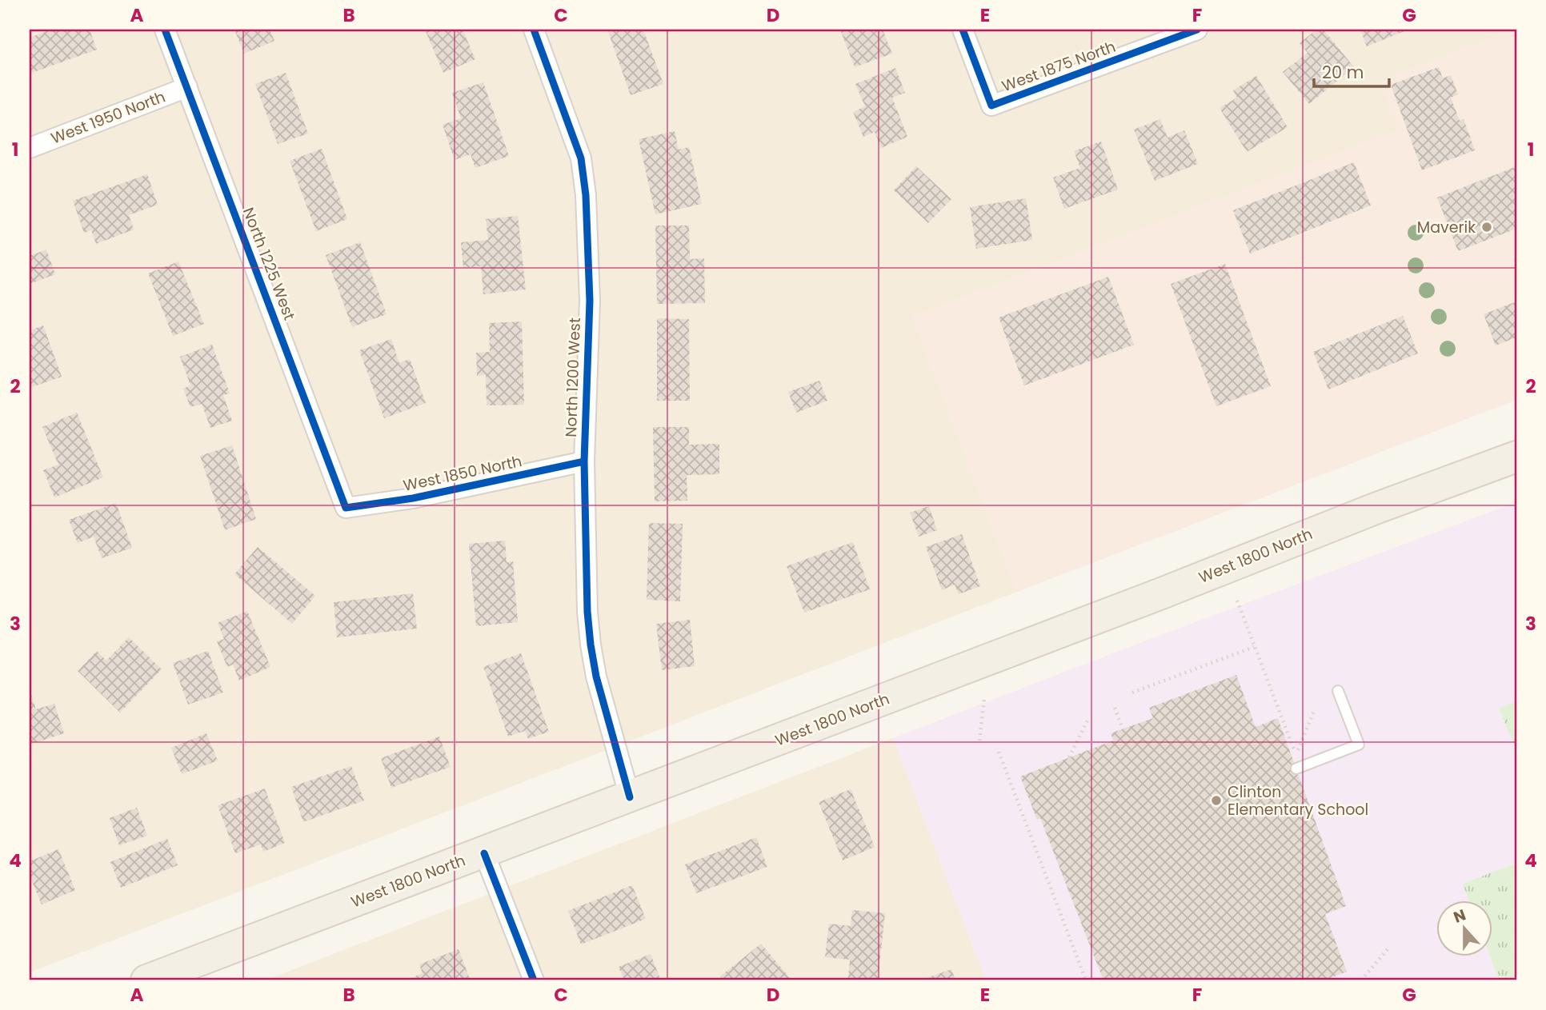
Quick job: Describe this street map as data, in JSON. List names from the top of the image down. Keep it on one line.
{"streets":{"main road":["West 1800 North"],"street":["West 1875 North","West 1950 North","North 1225 West","North 1200 West","West 1850 North"]},"crossings":[["West 1950 North","North 1225 West"],["North 1225 West","West 1850 North"],["North 1200 West","West 1850 North"],["North 1200 West","West 1800 North"]],"places":["Maverik","Clinton Elementary School"],"scale_bar":"20 m","north":"top","grid":{"columns":["A","B","C","D","E","F","G"],"rows":["1","2","3","4"]}}
